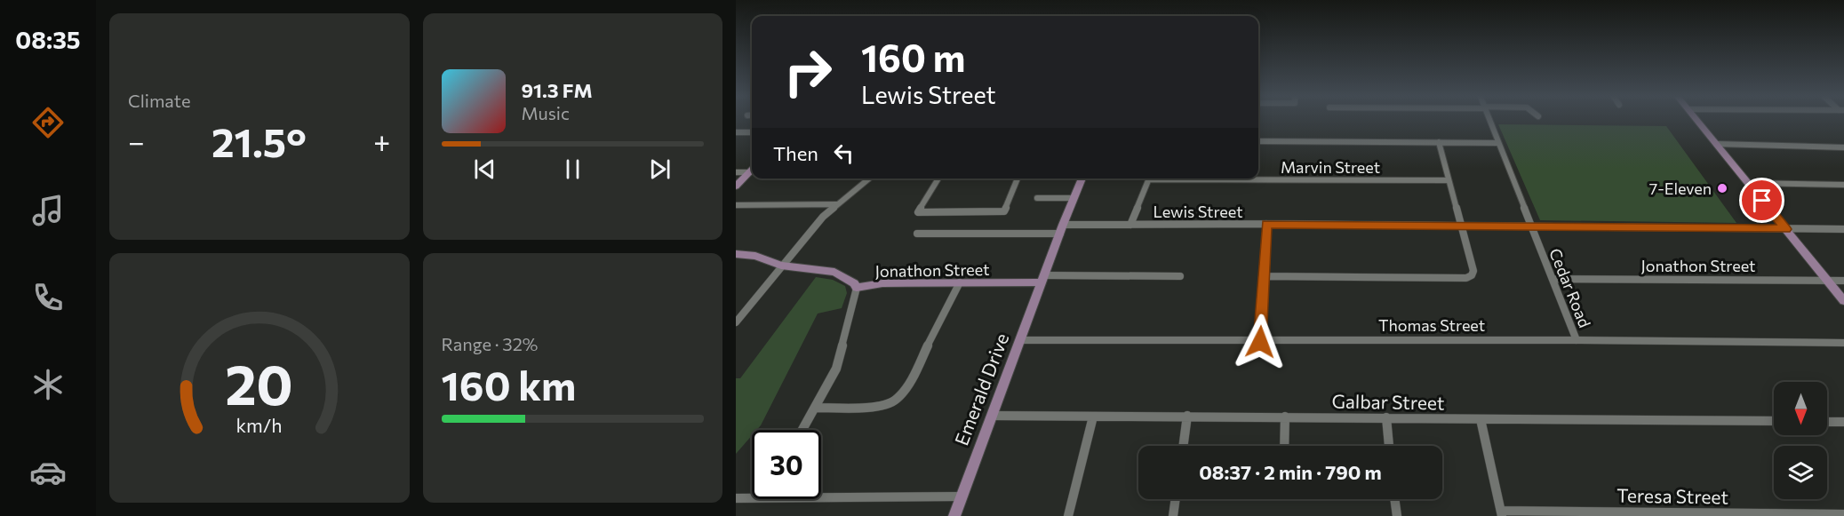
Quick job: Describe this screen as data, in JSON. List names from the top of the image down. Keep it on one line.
{"streets":{"street":["Marvin Street","Lewis Street","Jonathon Street","Cedar Road","Thomas Street","Emerald Drive","Galbar Street","Teresa Street"]},"crossings":[["Lewis Street","Cedar Road"],["Lewis Street","Emerald Drive"],["Jonathon Street","Cedar Road"],["Jonathon Street","Emerald Drive"],["Cedar Road","Thomas Street"],["Thomas Street","Emerald Drive"],["Emerald Drive","Galbar Street"]],"places":["7-Eleven"],"north":"bottom","page":{"tabs":"08:35","tile":["Climate",["Range · 32%","160 km"]],"turn":["160 m","Lewis Street"],"song":["91.3 FM","Music"],"heat":["−","21.5°","+"],"then":"Then","limit":"30","trip":"08:37 · 2 min · 790 m","gauge":["20","km/h"]}}
